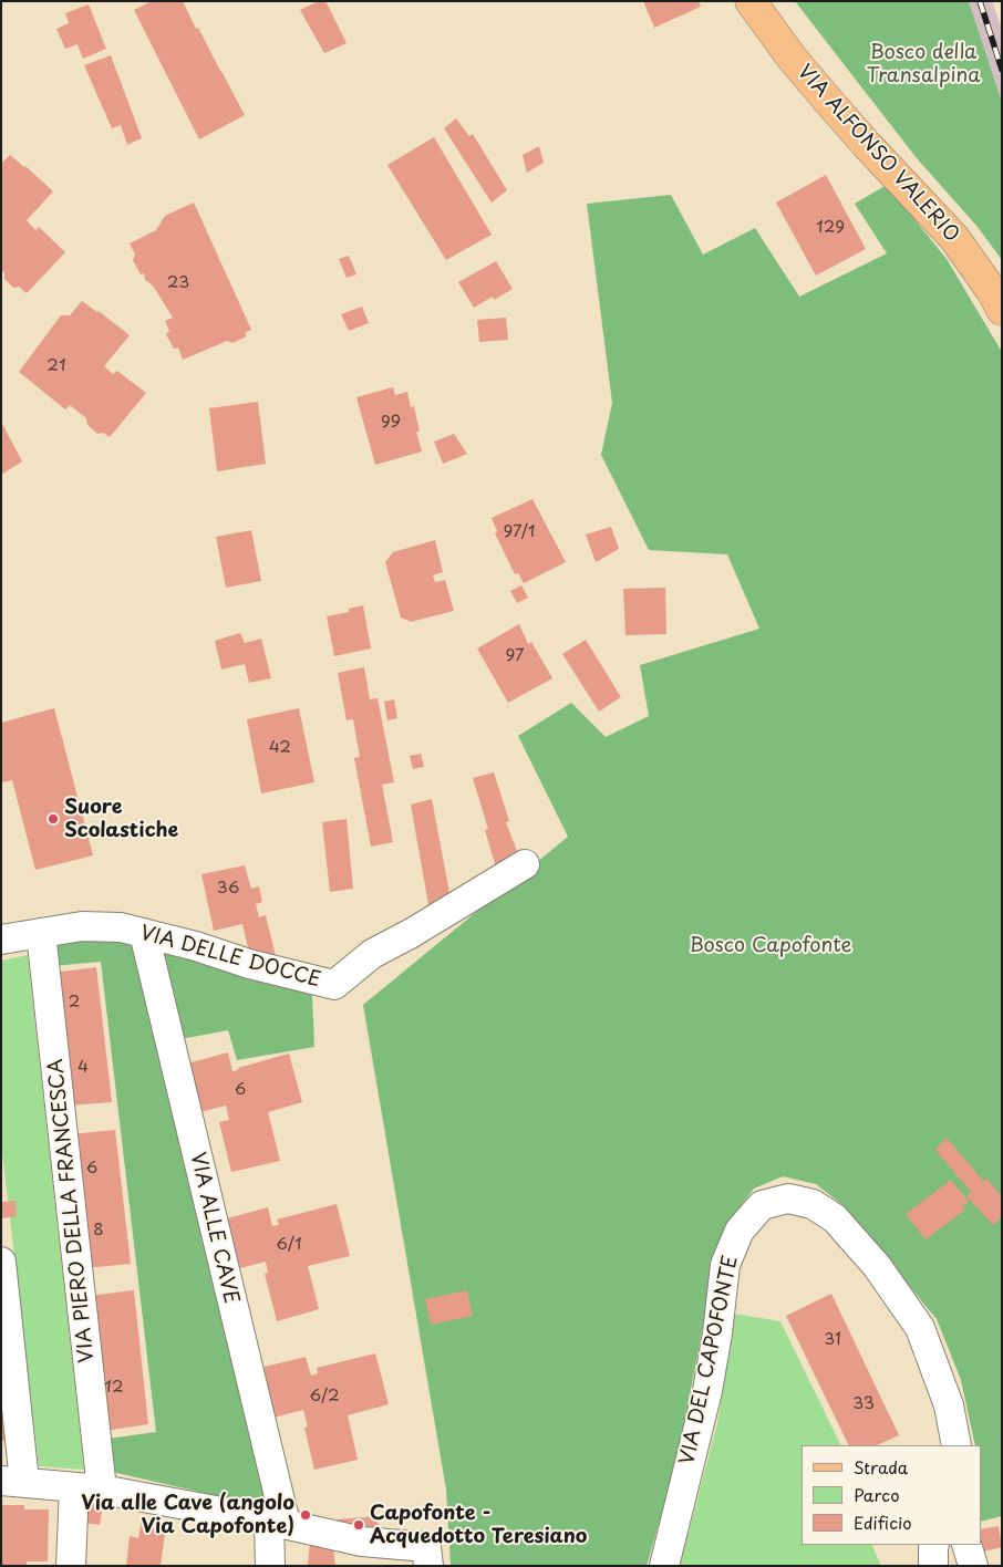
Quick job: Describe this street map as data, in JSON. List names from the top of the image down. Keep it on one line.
{"streets":{"main road":["VIA ALFONSO VALERIO"],"street":["VIA DELLE DOCCE","VIA PIERO DELLA FRANCESCA","VIA ALLE CAVE","VIA DEL CAPOFONTE"]},"crossings":[["VIA DELLE DOCCE","VIA PIERO DELLA FRANCESCA"],["VIA DELLE DOCCE","VIA ALLE CAVE"]],"parks":["Bosco della Transalpina","Bosco Capofonte"],"places":["Suore Scolastiche","Via alle Cave (angolo Via Capofonte)","Capofonte - Acquedotto Teresiano"],"house_numbers":["129","23","21","99","97/1","97","42","36","2","4","6","6","8","6/1","31","12","6/2","33"],"legend":["Strada","Parco","Edificio"]}
